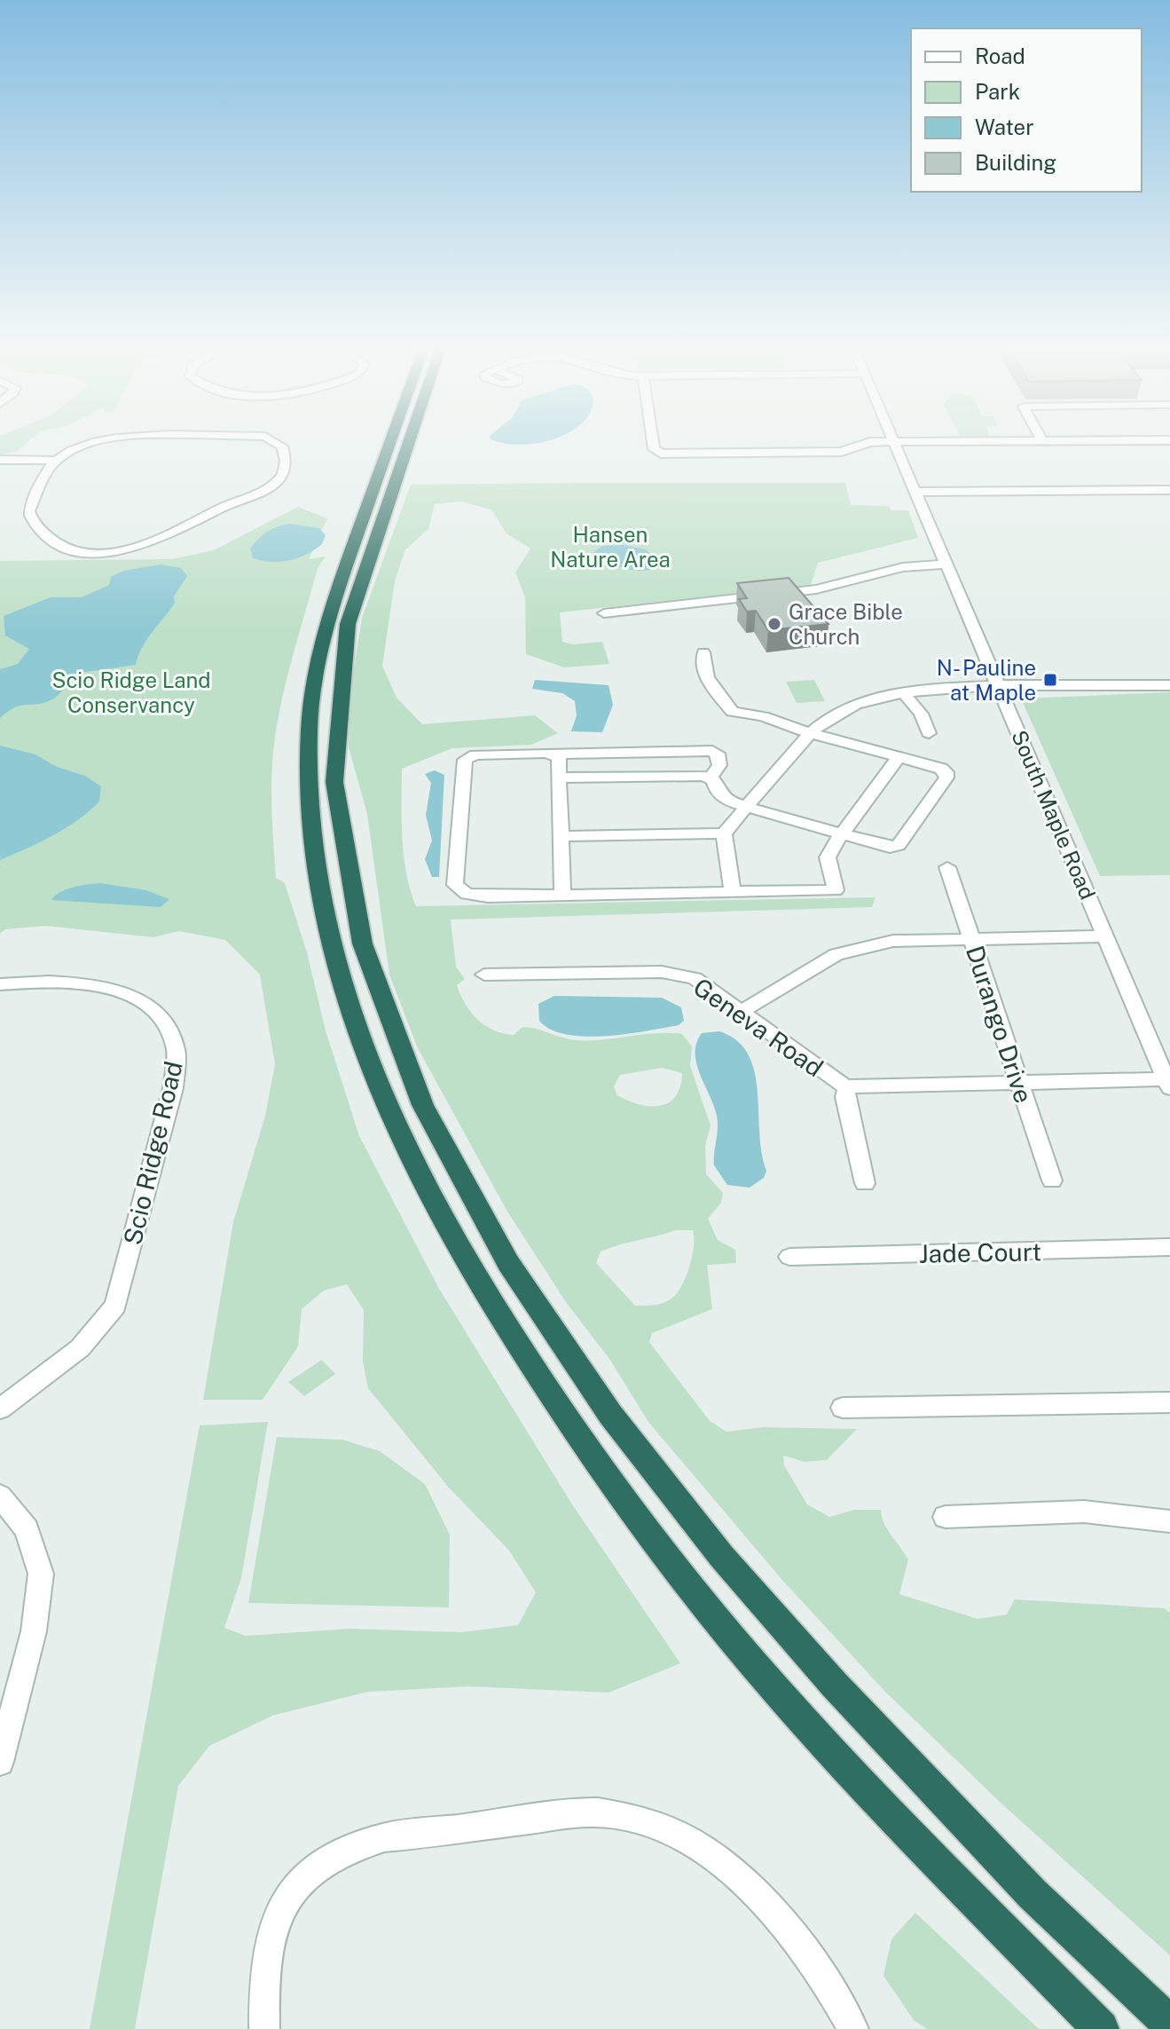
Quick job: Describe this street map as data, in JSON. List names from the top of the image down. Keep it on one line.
{"streets":{"street":["South Maple Road","Durango Drive","Geneva Road","Scio Ridge Road","Jade Court"]},"parks":["Hansen Nature Area","Scio Ridge Land Conservancy"],"places":{"other":["Grace Bible Church"],"transit":["N- Pauline at Maple"]},"legend":["Road","Park","Water","Building"]}
